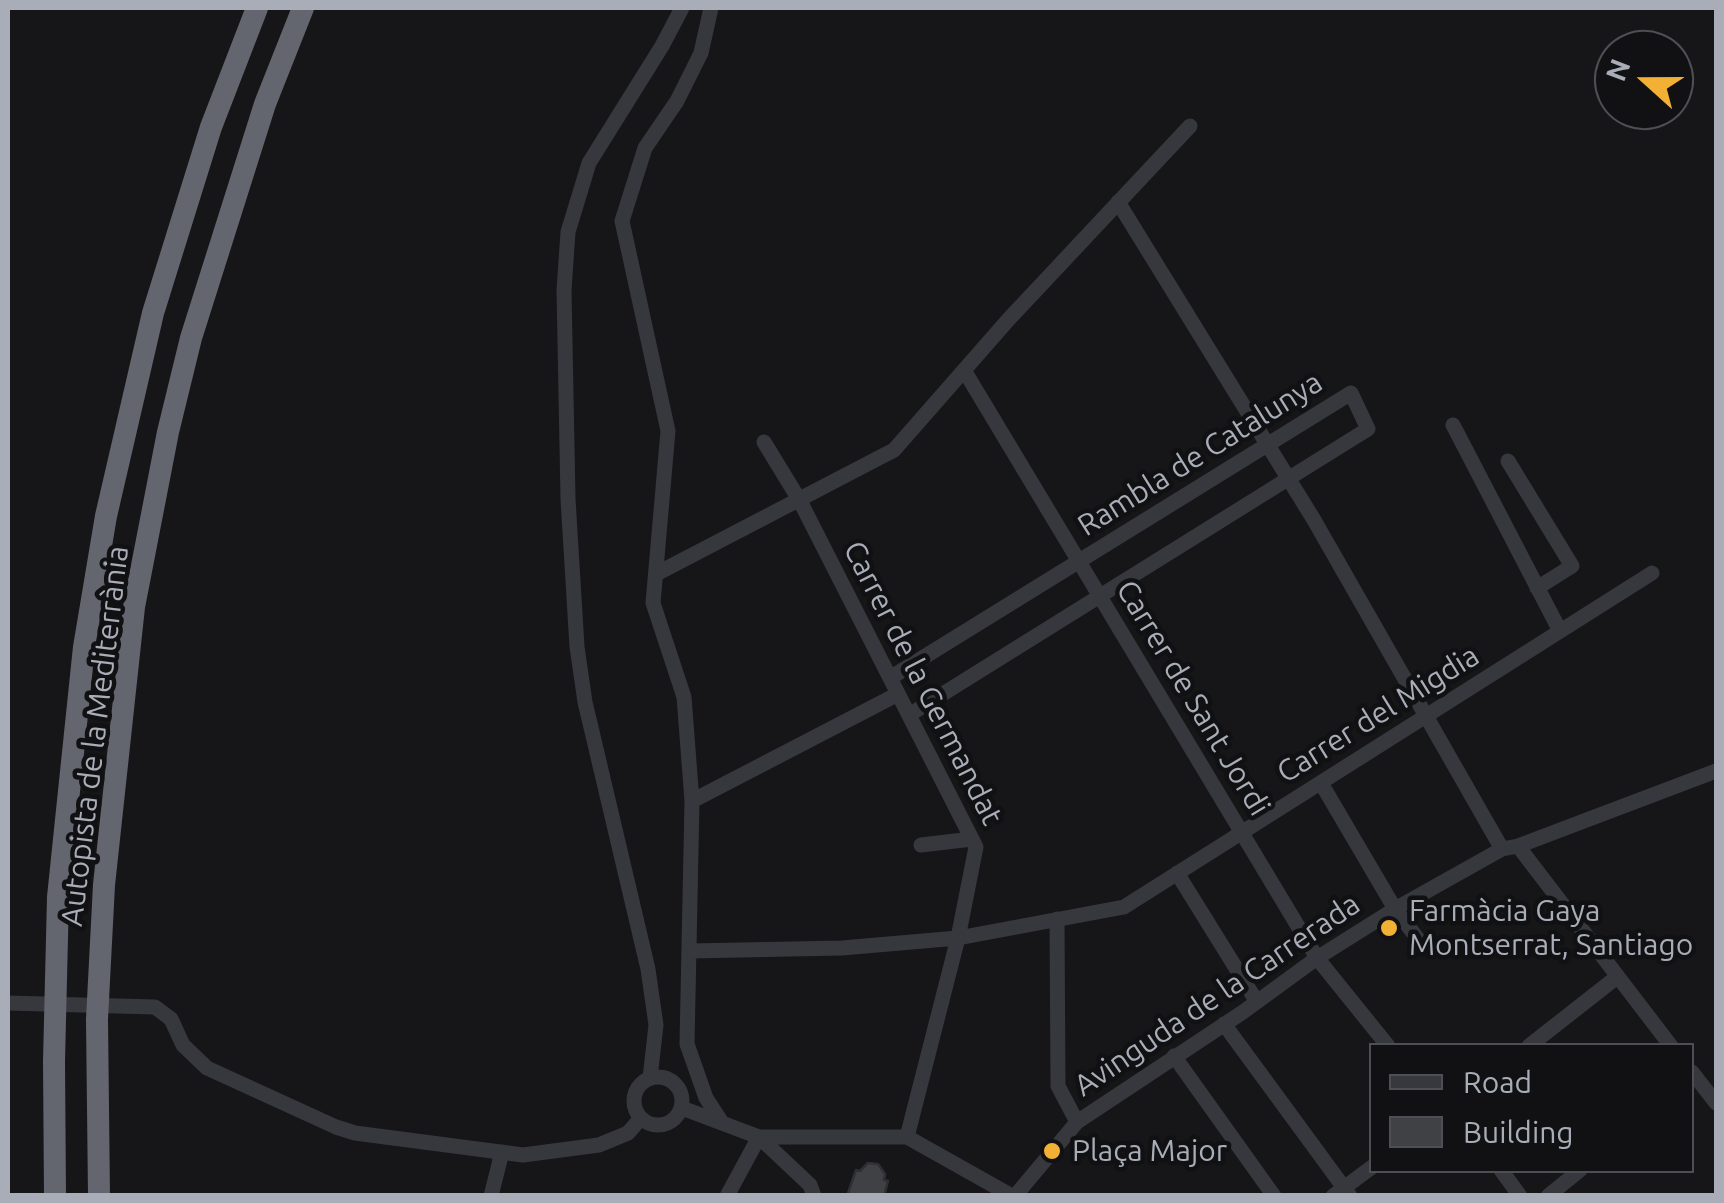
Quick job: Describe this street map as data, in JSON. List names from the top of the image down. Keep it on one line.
{"streets":{"highway":["Autopista de la Mediterrània"],"street":["Rambla de Catalunya","Carrer de la Germandat","Carrer de Sant Jordi","Carrer del Migdia","Avinguda de la Carrerada"]},"crossings":[["Rambla de Catalunya","Carrer de la Germandat"],["Rambla de Catalunya","Carrer de Sant Jordi"],["Carrer de la Germandat","Carrer del Migdia"],["Carrer de Sant Jordi","Carrer del Migdia"],["Carrer de Sant Jordi","Avinguda de la Carrerada"]],"places":["Farmàcia Gaya Montserrat, Santiago","Plaça Major"],"legend":["Road","Building"],"north":"left"}
